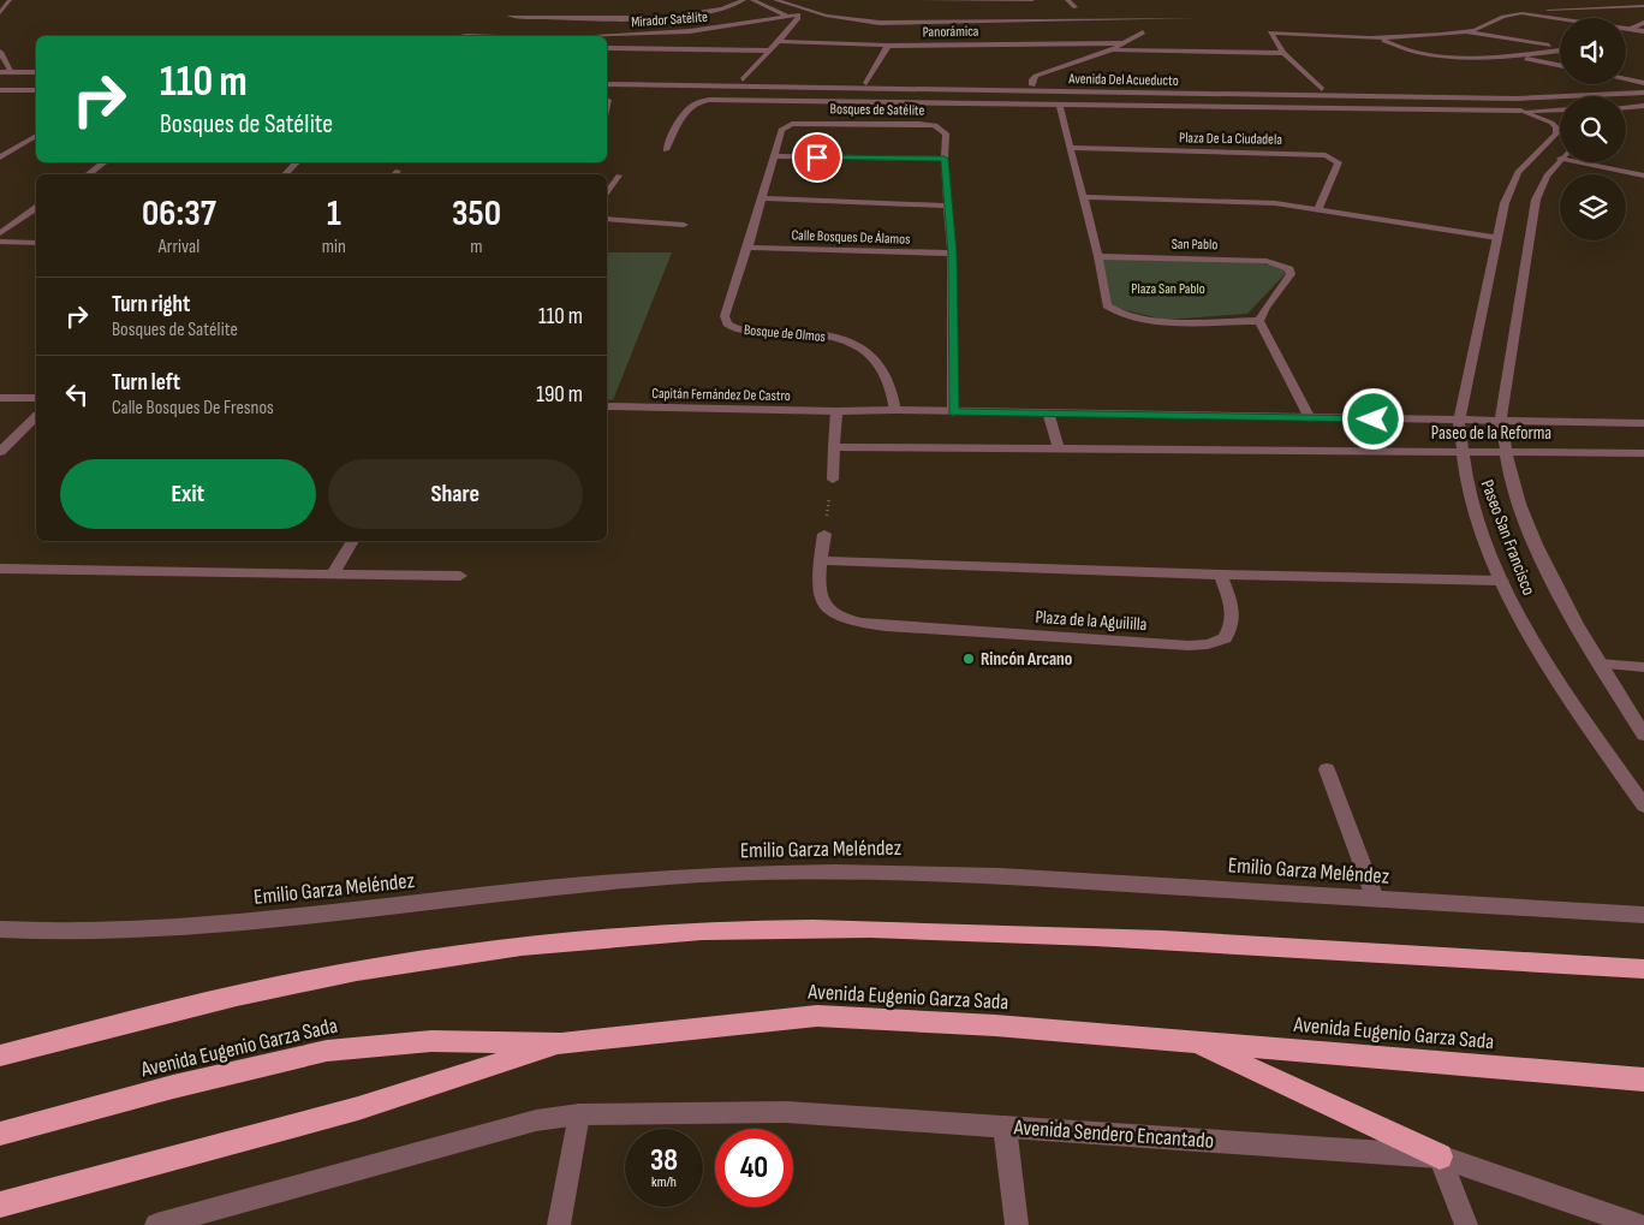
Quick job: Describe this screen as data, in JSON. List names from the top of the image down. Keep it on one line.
{"streets":{"highway":["Avenida Eugenio Garza Sada"],"street":["Mirador Satélite","Panorámica","Avenida Del Acueducto","Bosques de Satélite","Plaza De La Ciudadela","Calle Bosques De Álamos","San Pablo","Bosque de Olmos","Capitán Fernández De Castro","Paseo de la Reforma","Paseo San Francisco","Plaza de la Aguililla","Emilio Garza Meléndez","Avenida Sendero Encantado"]},"crossings":[["Avenida Del Acueducto","Paseo San Francisco"],["Bosques de Satélite","Calle Bosques De Álamos"],["Bosques de Satélite","Bosque de Olmos"],["Bosques de Satélite","Paseo de la Reforma"],["Calle Bosques De Álamos","Bosque de Olmos"],["Bosque de Olmos","Paseo de la Reforma"],["Capitán Fernández De Castro","Paseo de la Reforma"],["Paseo de la Reforma","Paseo San Francisco"]],"parks":["Plaza San Pablo"],"places":["Rincón Arcano"],"page":{"turn":["110 m","Bosques de Satélite"],"eta":["06:37","Arrival","1","min","350","m"],"list":[{"name":"Turn right","note":"Bosques de Satélite","value":"110 m"},{"name":"Turn left","note":"Calle Bosques De Fresnos","value":"190 m"}],"buttons":["Exit","Share"],"speed":"38 km/h","limit":"40"}}
